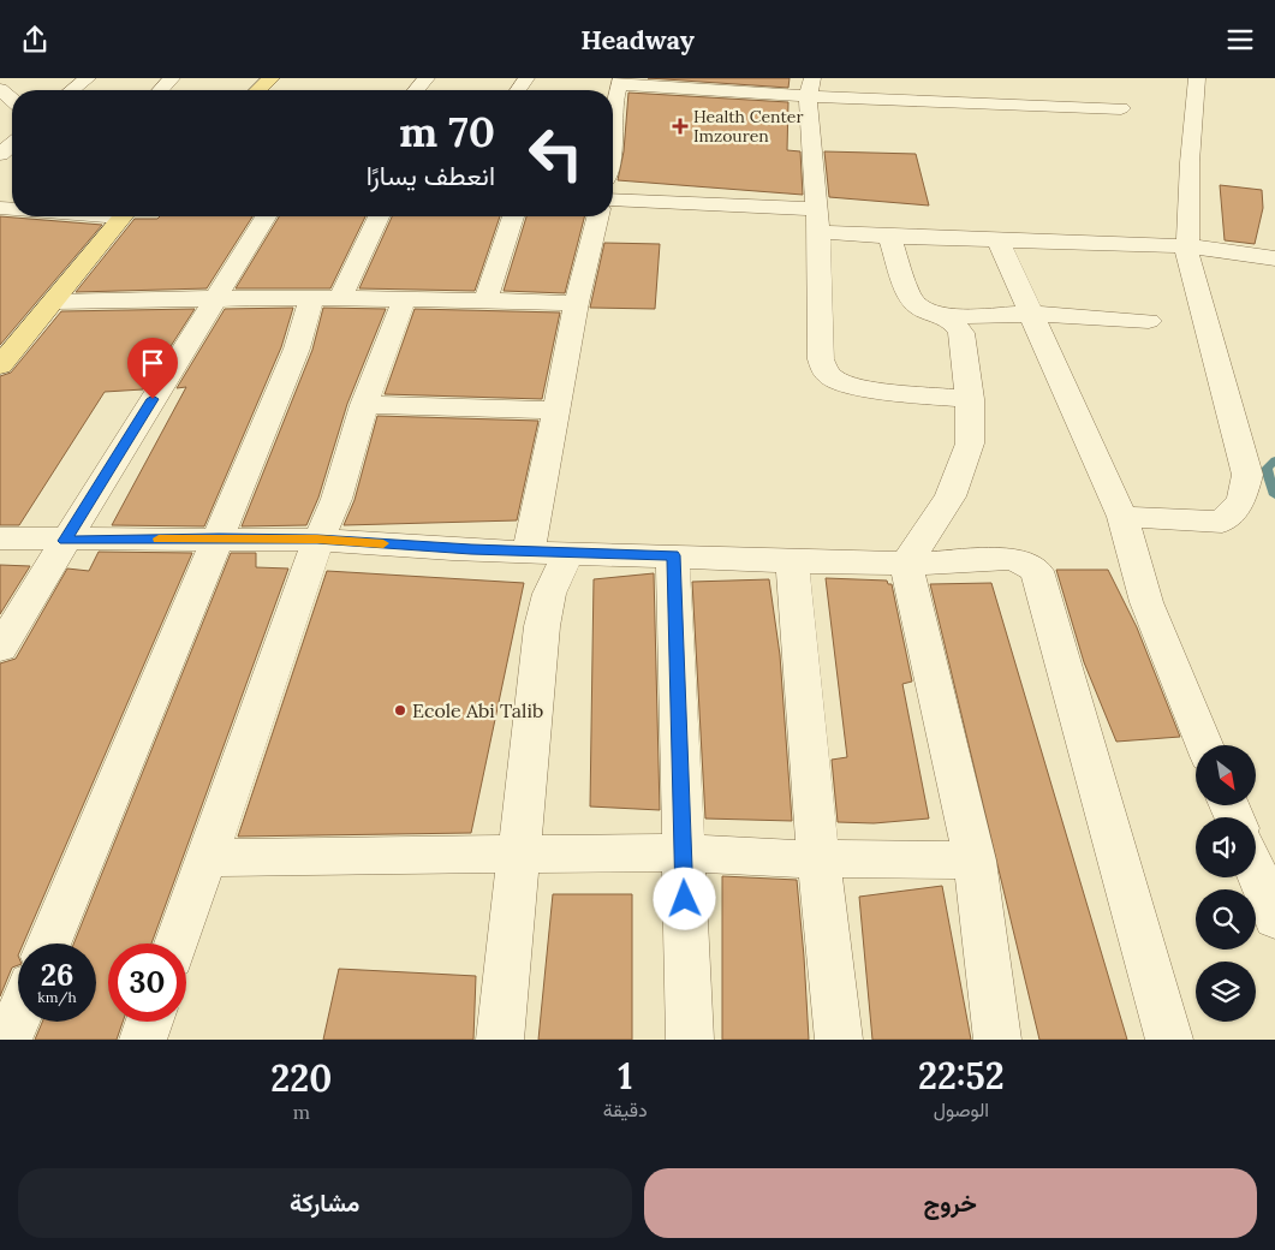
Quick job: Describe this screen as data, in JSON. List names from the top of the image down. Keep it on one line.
{"places":{"health":["Health Center Imzouren"],"other":["Ecole Abi Talib"]},"north":"bottom right","page":{"header":"Headway","turn":["70 m","انعطف يسارًا"],"speed":"26 km/h","limit":"30","eta":["22:52","الوصول","1","دقيقة","220","m"],"buttons":["خروج","مشاركة"]}}
